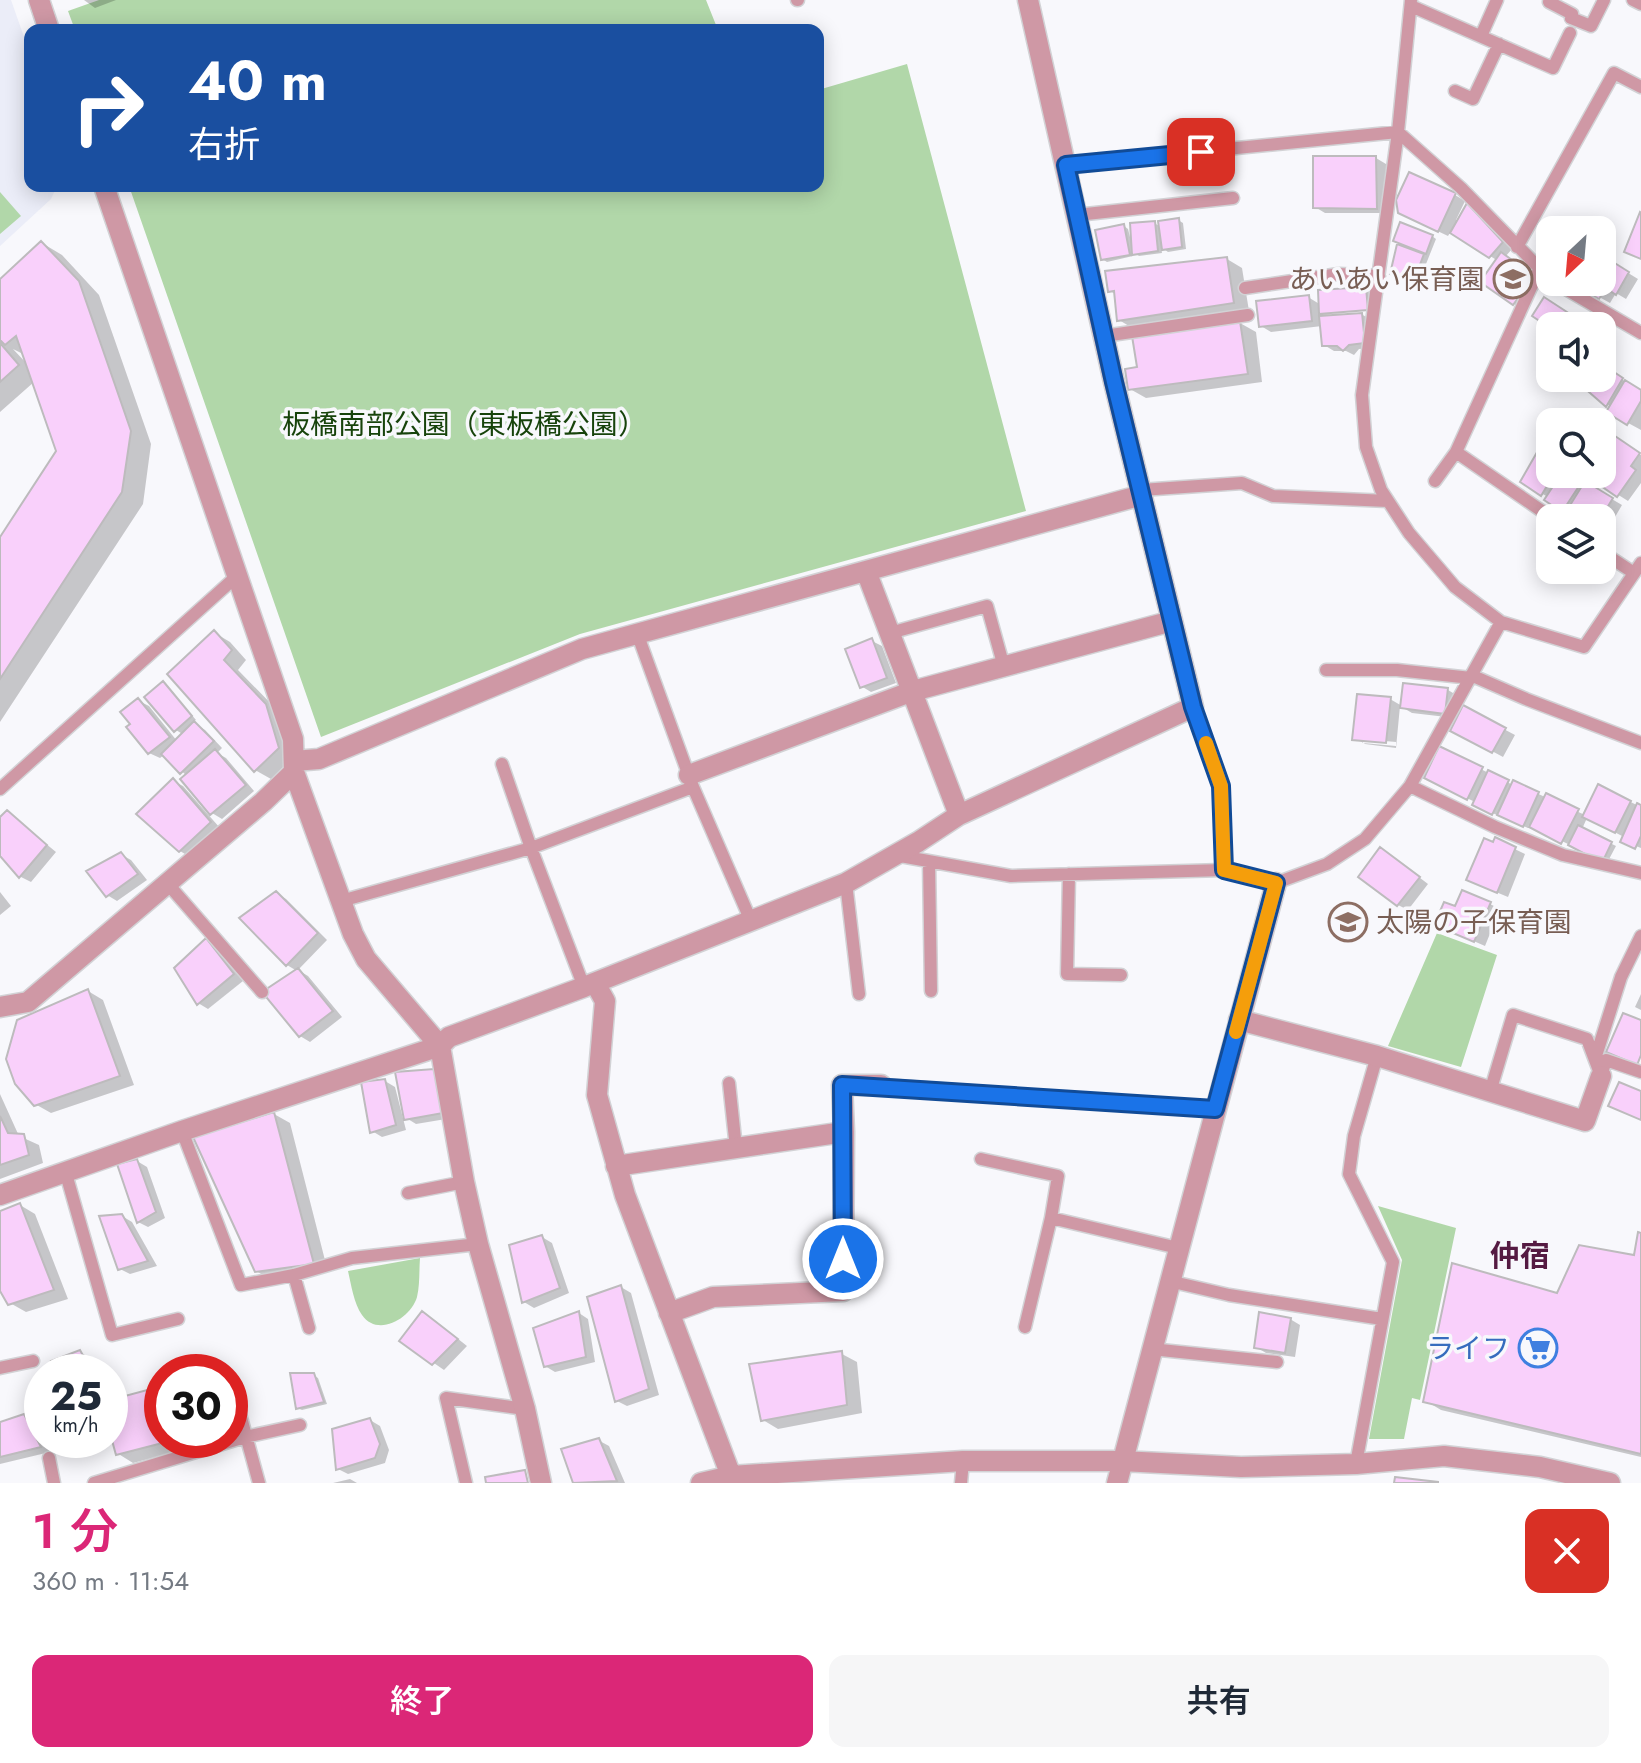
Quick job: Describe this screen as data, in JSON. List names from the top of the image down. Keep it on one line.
{"districts":["仲宿"],"parks":["板橋南部公園（東板橋公園）"],"places":{"school or university":["あいあい保育園","太陽の子保育園"],"supermarket":["ライフ"]},"north":"bottom left","page":{"turn":["40 m","右折"],"speed":"25 km/h","limit":"30","heading":["1 分","360 m · 11:54"],"buttons":["終了","共有"]}}
